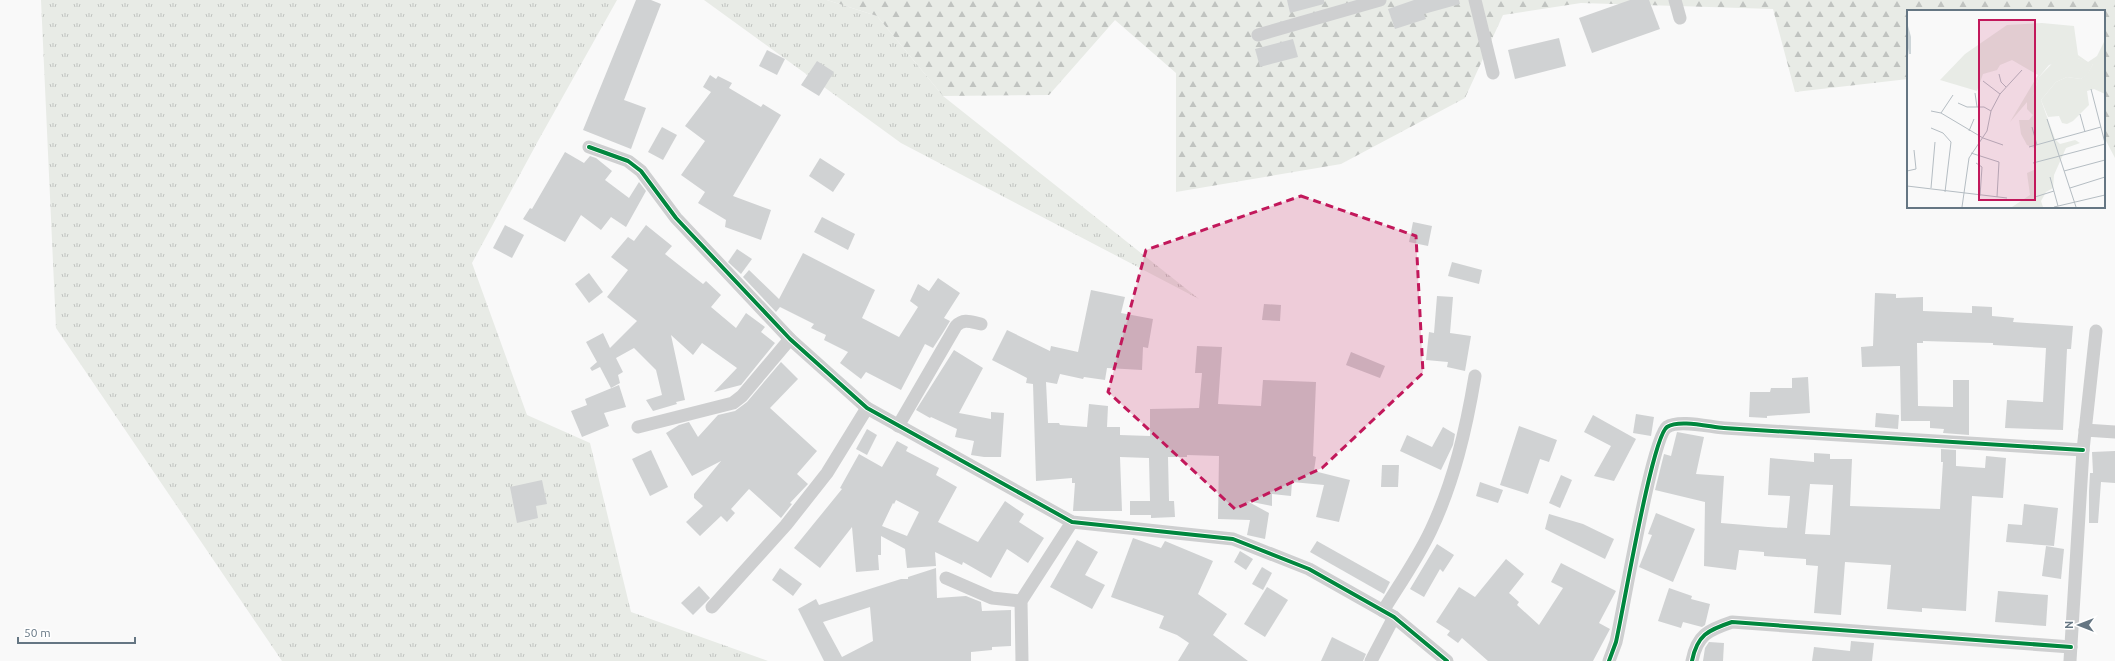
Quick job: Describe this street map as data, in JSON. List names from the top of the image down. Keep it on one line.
{"scale_bar":"50 m","north":"left"}
